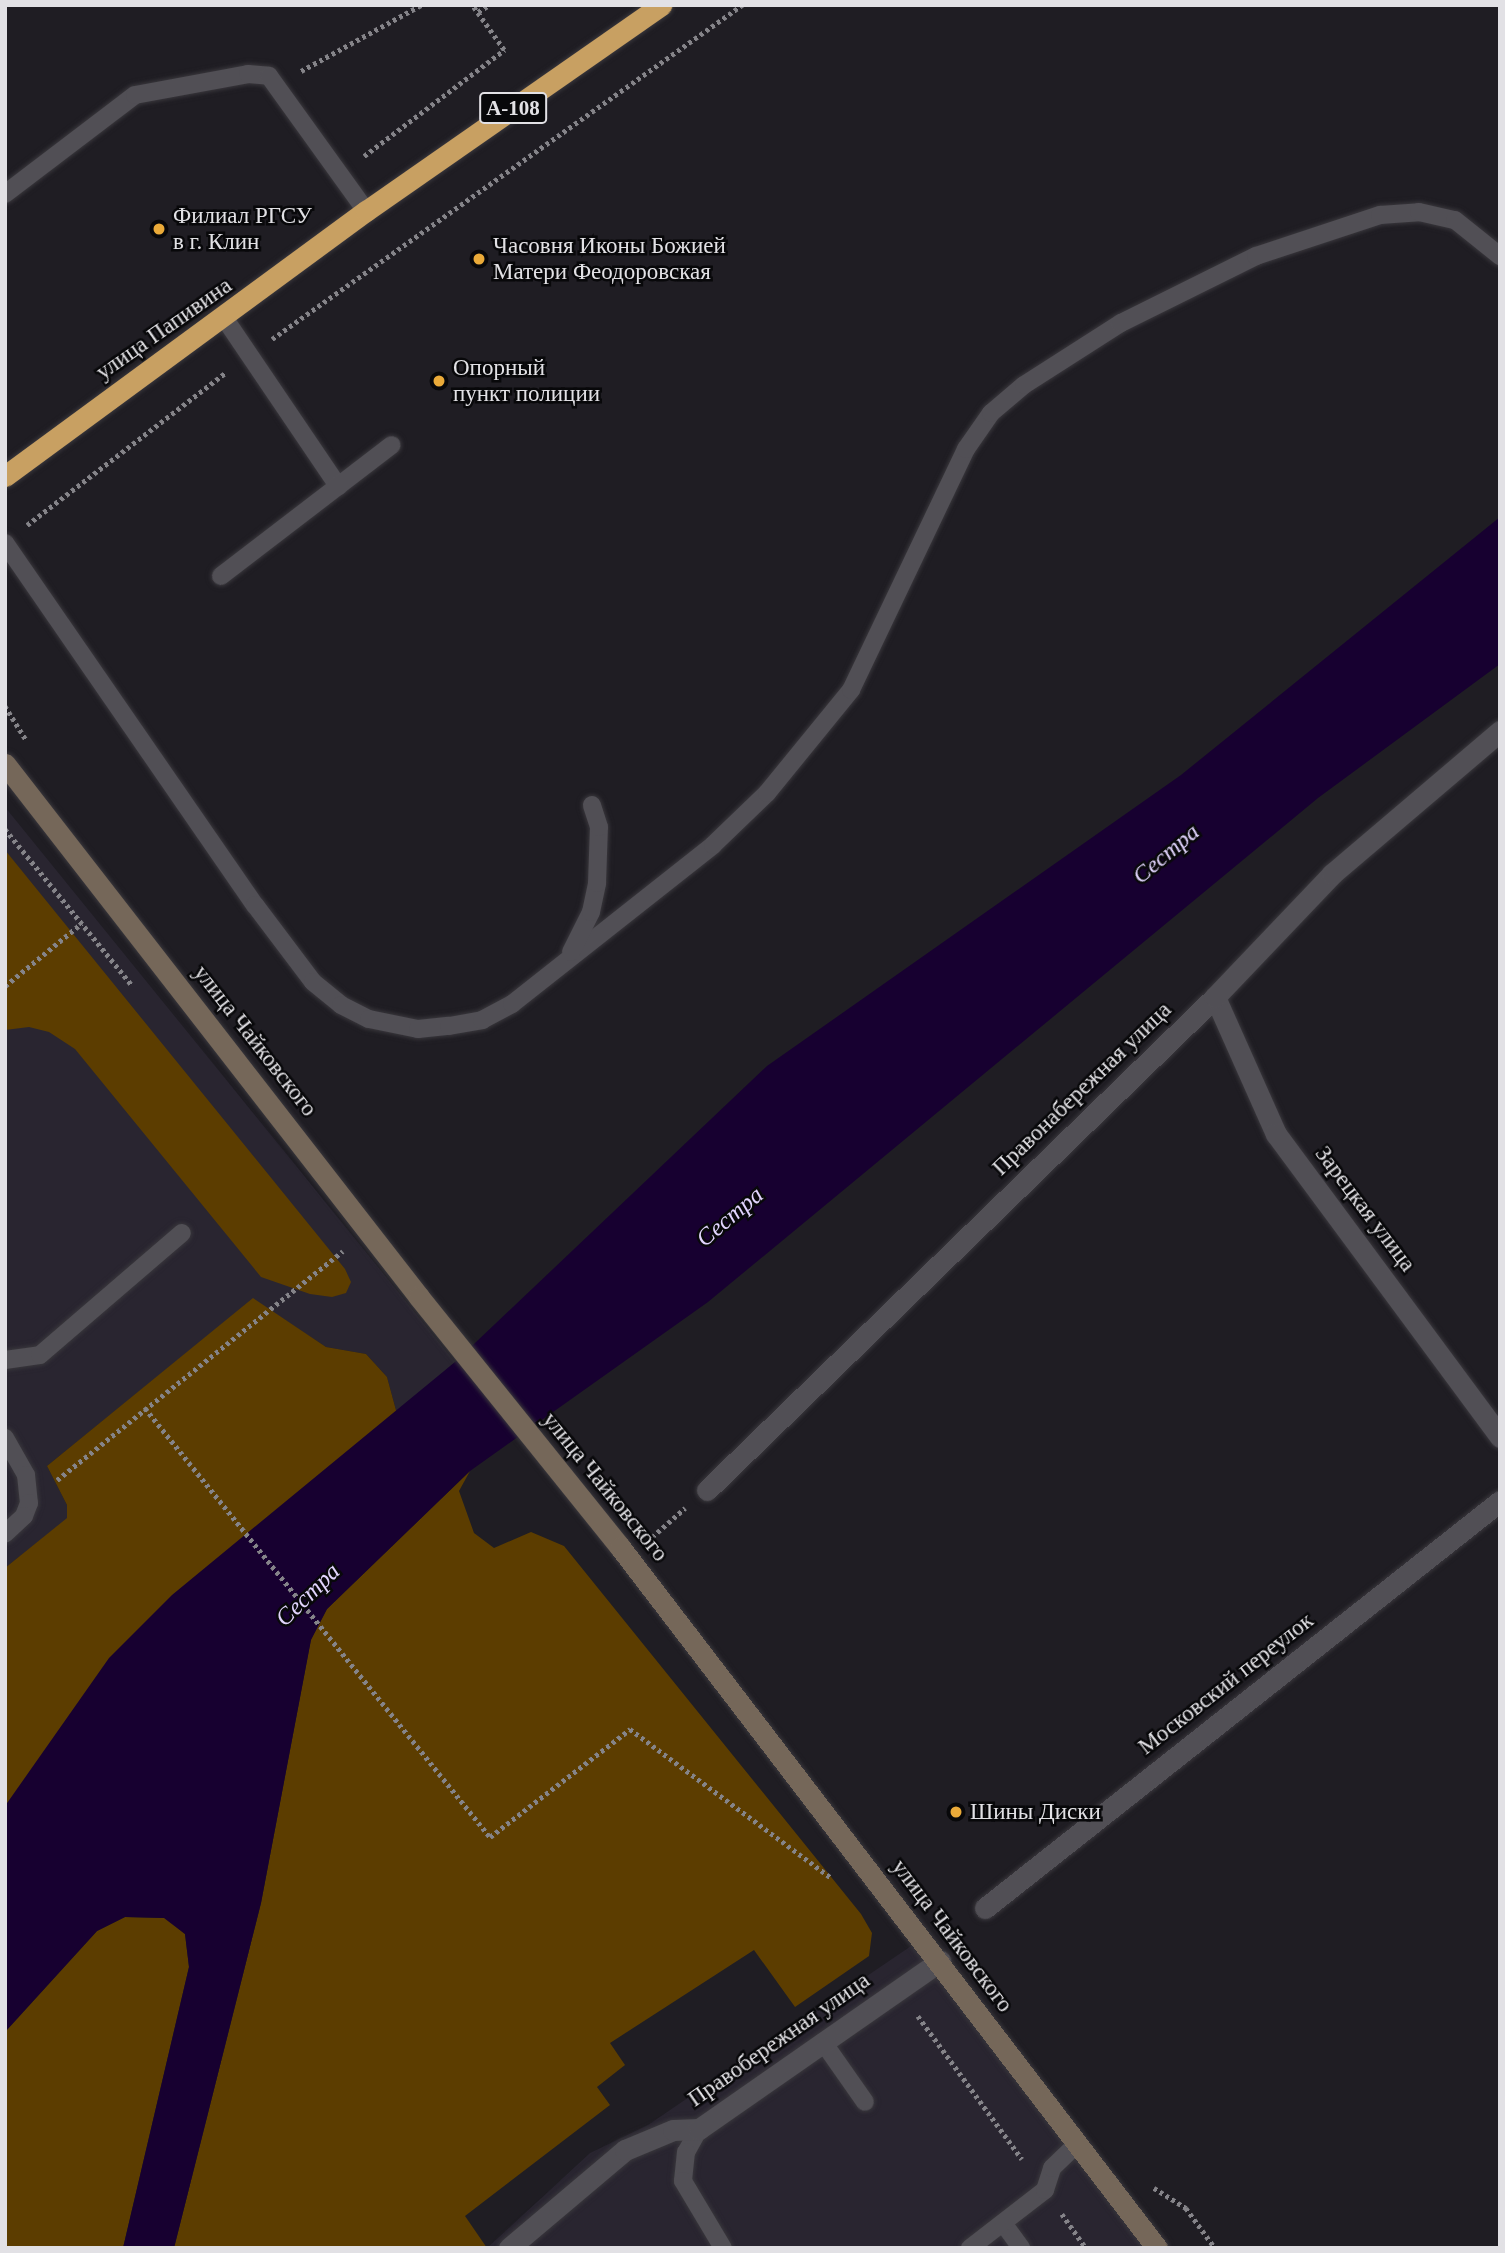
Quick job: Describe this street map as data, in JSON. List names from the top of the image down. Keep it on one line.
{"streets":{"highway":["А-108","улица Папивина"],"street":["улица Чайковского","Правонабережная улица","Зарецкая улица","Московский переулок","Правобережная улица"]},"crossings":[["улица Чайковского","Правобережная улица"],["Правонабережная улица","Зарецкая улица"]],"water":["Сестра"],"places":["Филиал РГСУ в г. Клин","Часовня Иконы Божией Матери Феодоровская","Опорный пункт полиции","Шины Диски"]}
